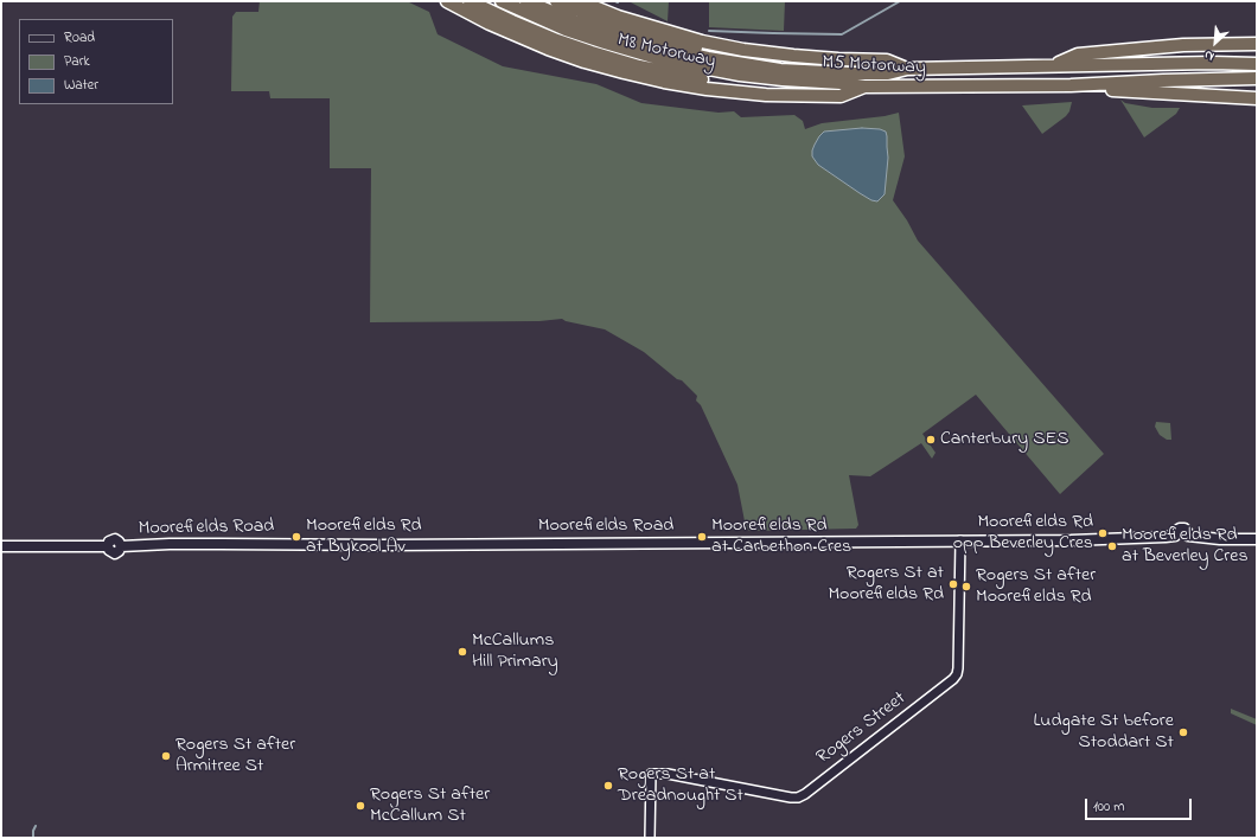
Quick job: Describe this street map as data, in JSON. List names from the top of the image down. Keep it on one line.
{"streets":{"highway":["M8 Motorway","M5 Motorway"],"main road":["Moorefields Road"],"street":["Rogers Street"]},"crossings":[["M8 Motorway","M5 Motorway"],["Moorefields Road","Rogers Street"]],"places":["Canterbury SES","Moorefields Rd opp Beverley Cres","Moorefields Rd at Bykool Av","Moorefields Rd at Carbethon Cres","Moorefields Rd at Beverley Cres","Rogers St at Moorefields Rd","Rogers St after Moorefields Rd","McCallums Hill Primary","Ludgate St before Stoddart St","Rogers St after Armitree St","Rogers St at Dreadnought St","Rogers St after McCallum St"],"legend":["Road","Park","Water"],"scale_bar":"100 m","north":"bottom left"}
